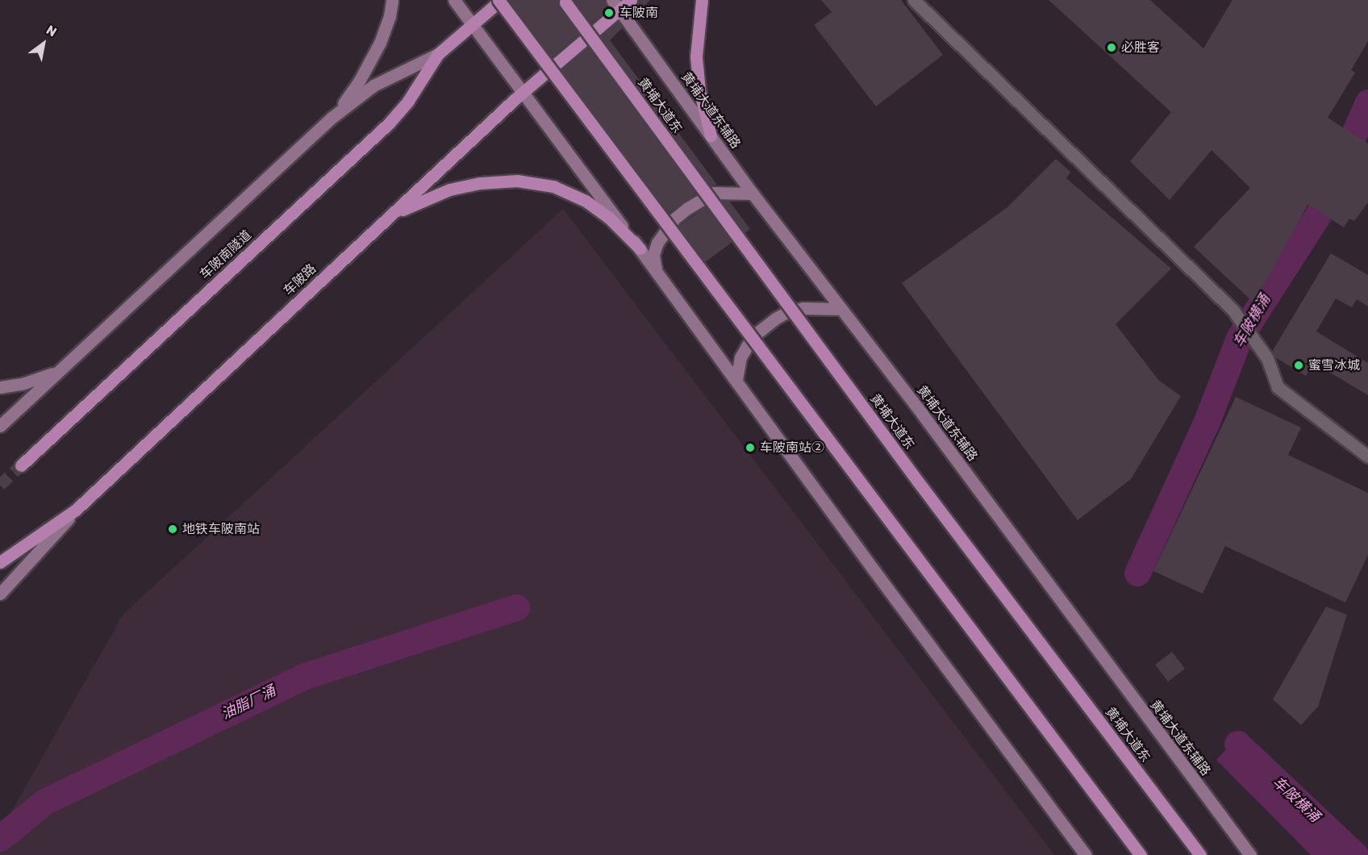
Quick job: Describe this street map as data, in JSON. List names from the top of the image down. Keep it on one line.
{"streets":{"main road":["黄埔大道东","黄埔大道东辅路","车陂南隧道","车陂路"]},"crossings":[["黄埔大道东辅路","车陂路"]],"water":["车陂横涌","油脂厂涌"],"places":["车陂南","必胜客","蜜雪冰城","车陂南站②","地铁车陂南站"],"north":"top right"}
